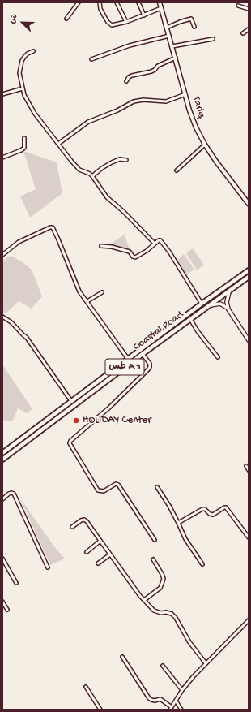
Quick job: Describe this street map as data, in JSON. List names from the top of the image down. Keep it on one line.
{"streets":{"highway":["Coastal Road","طس A 1"],"main road":["Tariq"]},"places":["HOLIDAY Center"],"north":"top left"}
